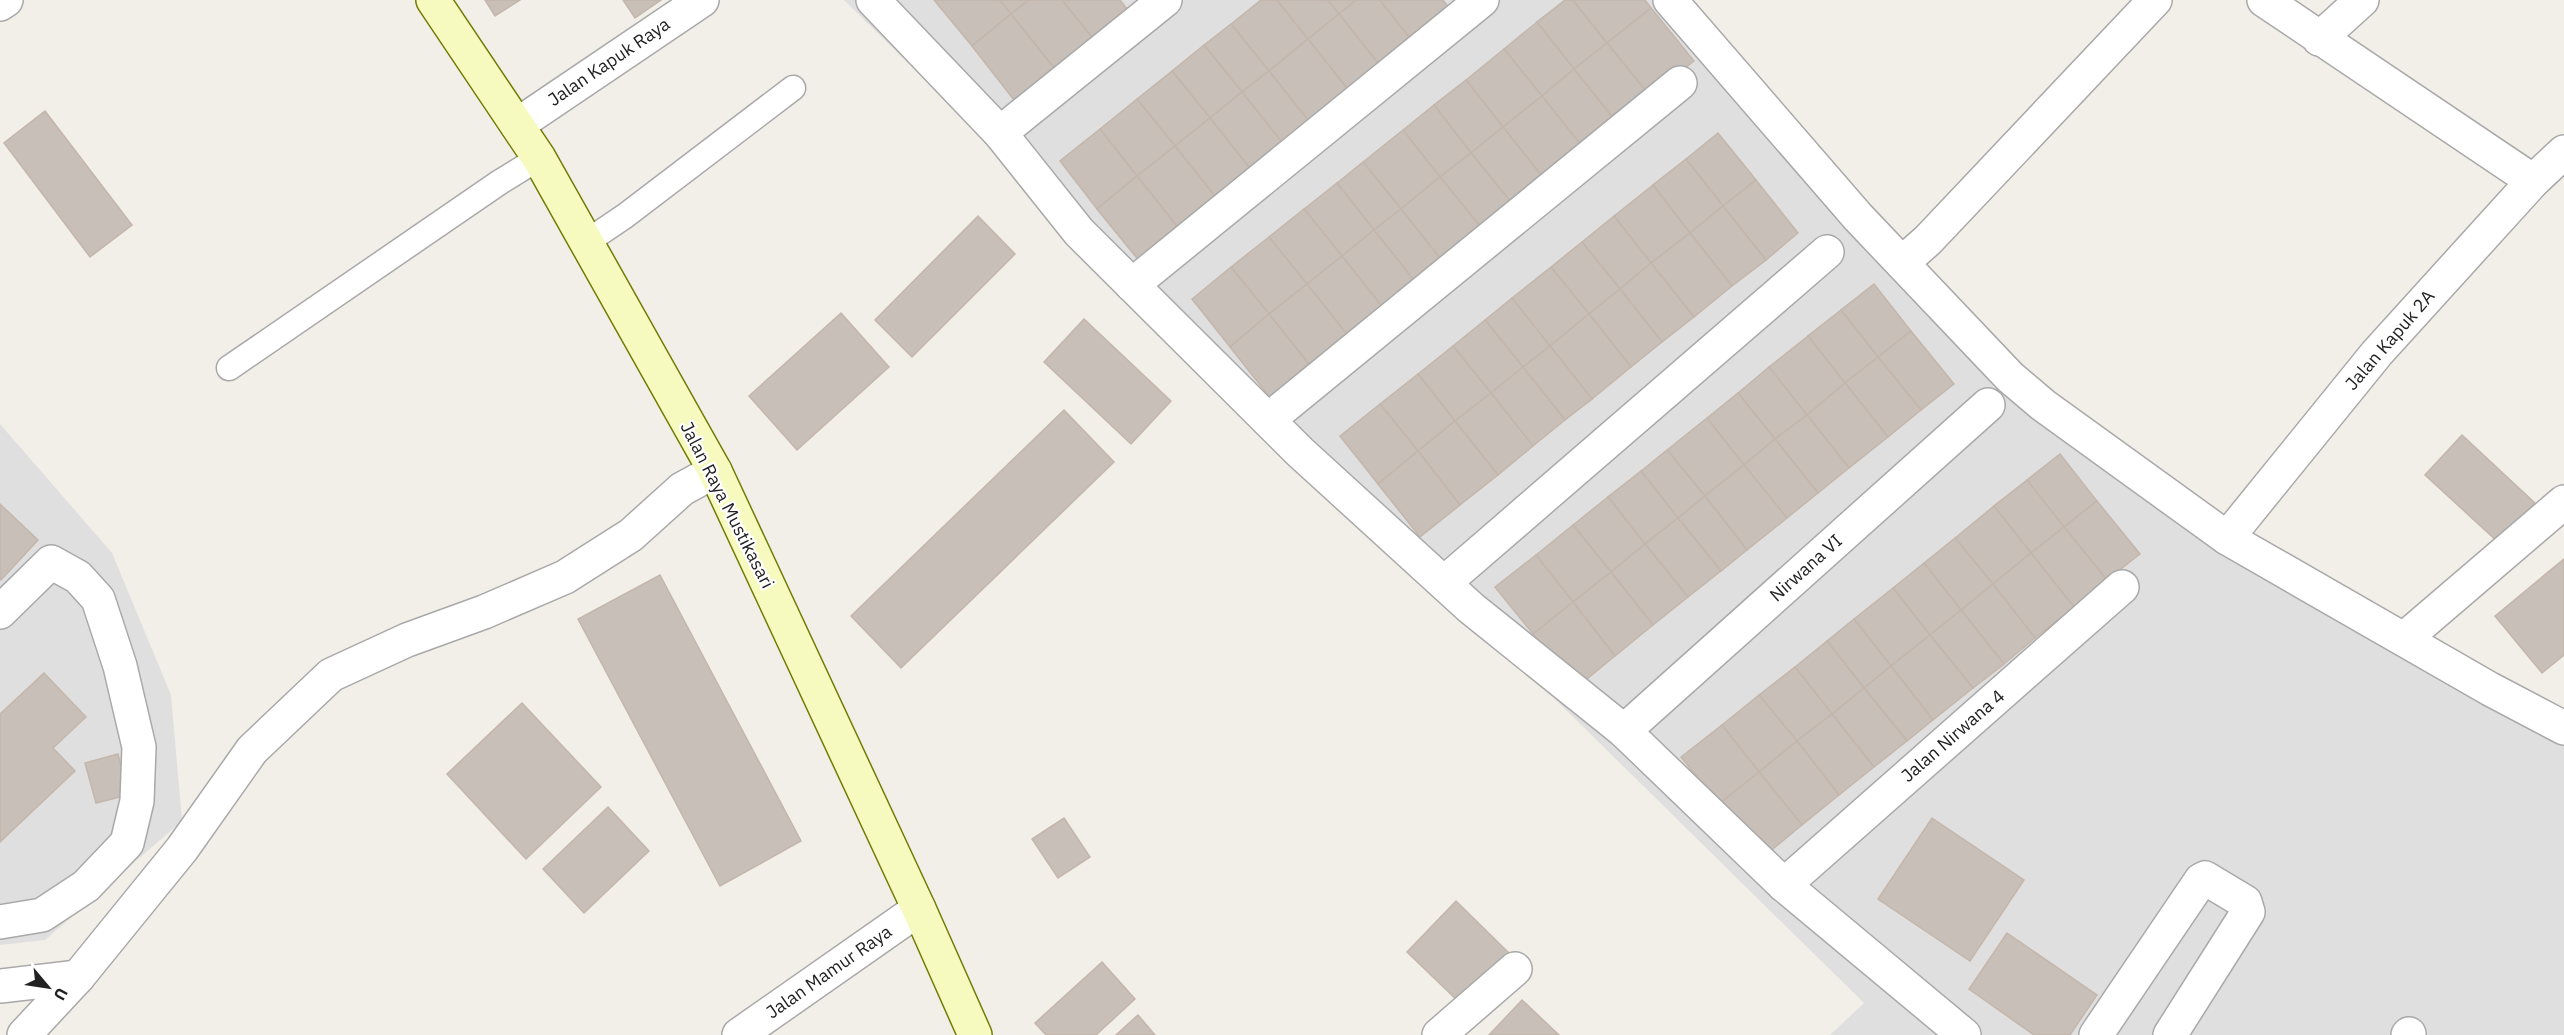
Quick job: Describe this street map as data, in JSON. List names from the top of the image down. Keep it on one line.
{"streets":{"main road":["Jalan Raya Mustikasari"],"street":["Jalan Kapuk Raya","Jalan Kapuk 2A","Nirwana VI","Jalan Nirwana 4","Jalan Mamur Raya"]},"crossings":[["Jalan Kapuk Raya","Jalan Raya Mustikasari"],["Jalan Raya Mustikasari","Jalan Mamur Raya"]],"north":"bottom right"}
